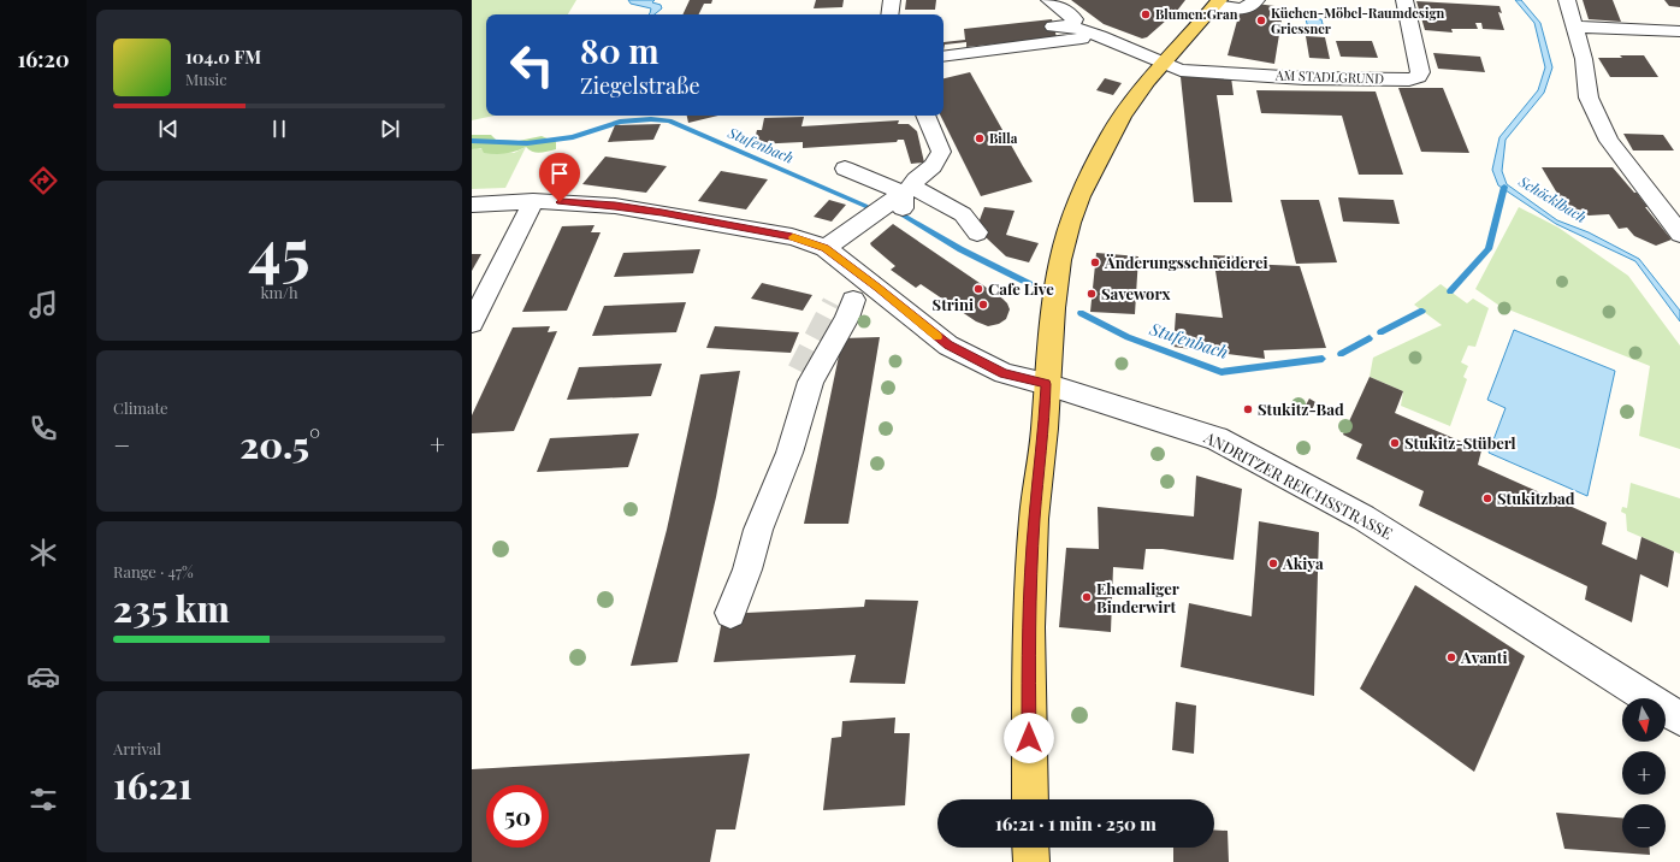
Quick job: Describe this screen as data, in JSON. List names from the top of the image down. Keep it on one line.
{"streets":{"street":["AM STADLGRUND","ANDRITZER REICHSSTRASSE"]},"water":["Stufenbach","Schöcklbach"],"places":["Blumen:Gran","Küchen-Möbel-Raumdesign Griessner","Billa","Änderungsschneiderei","Cafe Live","Saveworx","Strini","Stukitz-Bad","Stukitz-Stüberl","Stukitzbad","Akiya","Ehemaliger Binderwirt","Avanti"],"north":"bottom","page":{"tabs":"16:20","turn":["80 m","Ziegelstraße"],"song":["104.0 FM","Music"],"tile":[["45","km/h"],"Climate",["Range · 47%","235 km"],["Arrival","16:21"]],"heat":["−","20.5°","+"],"map_buttons":["+","−"],"limit":"50","trip":"16:21 · 1 min · 250 m"}}
